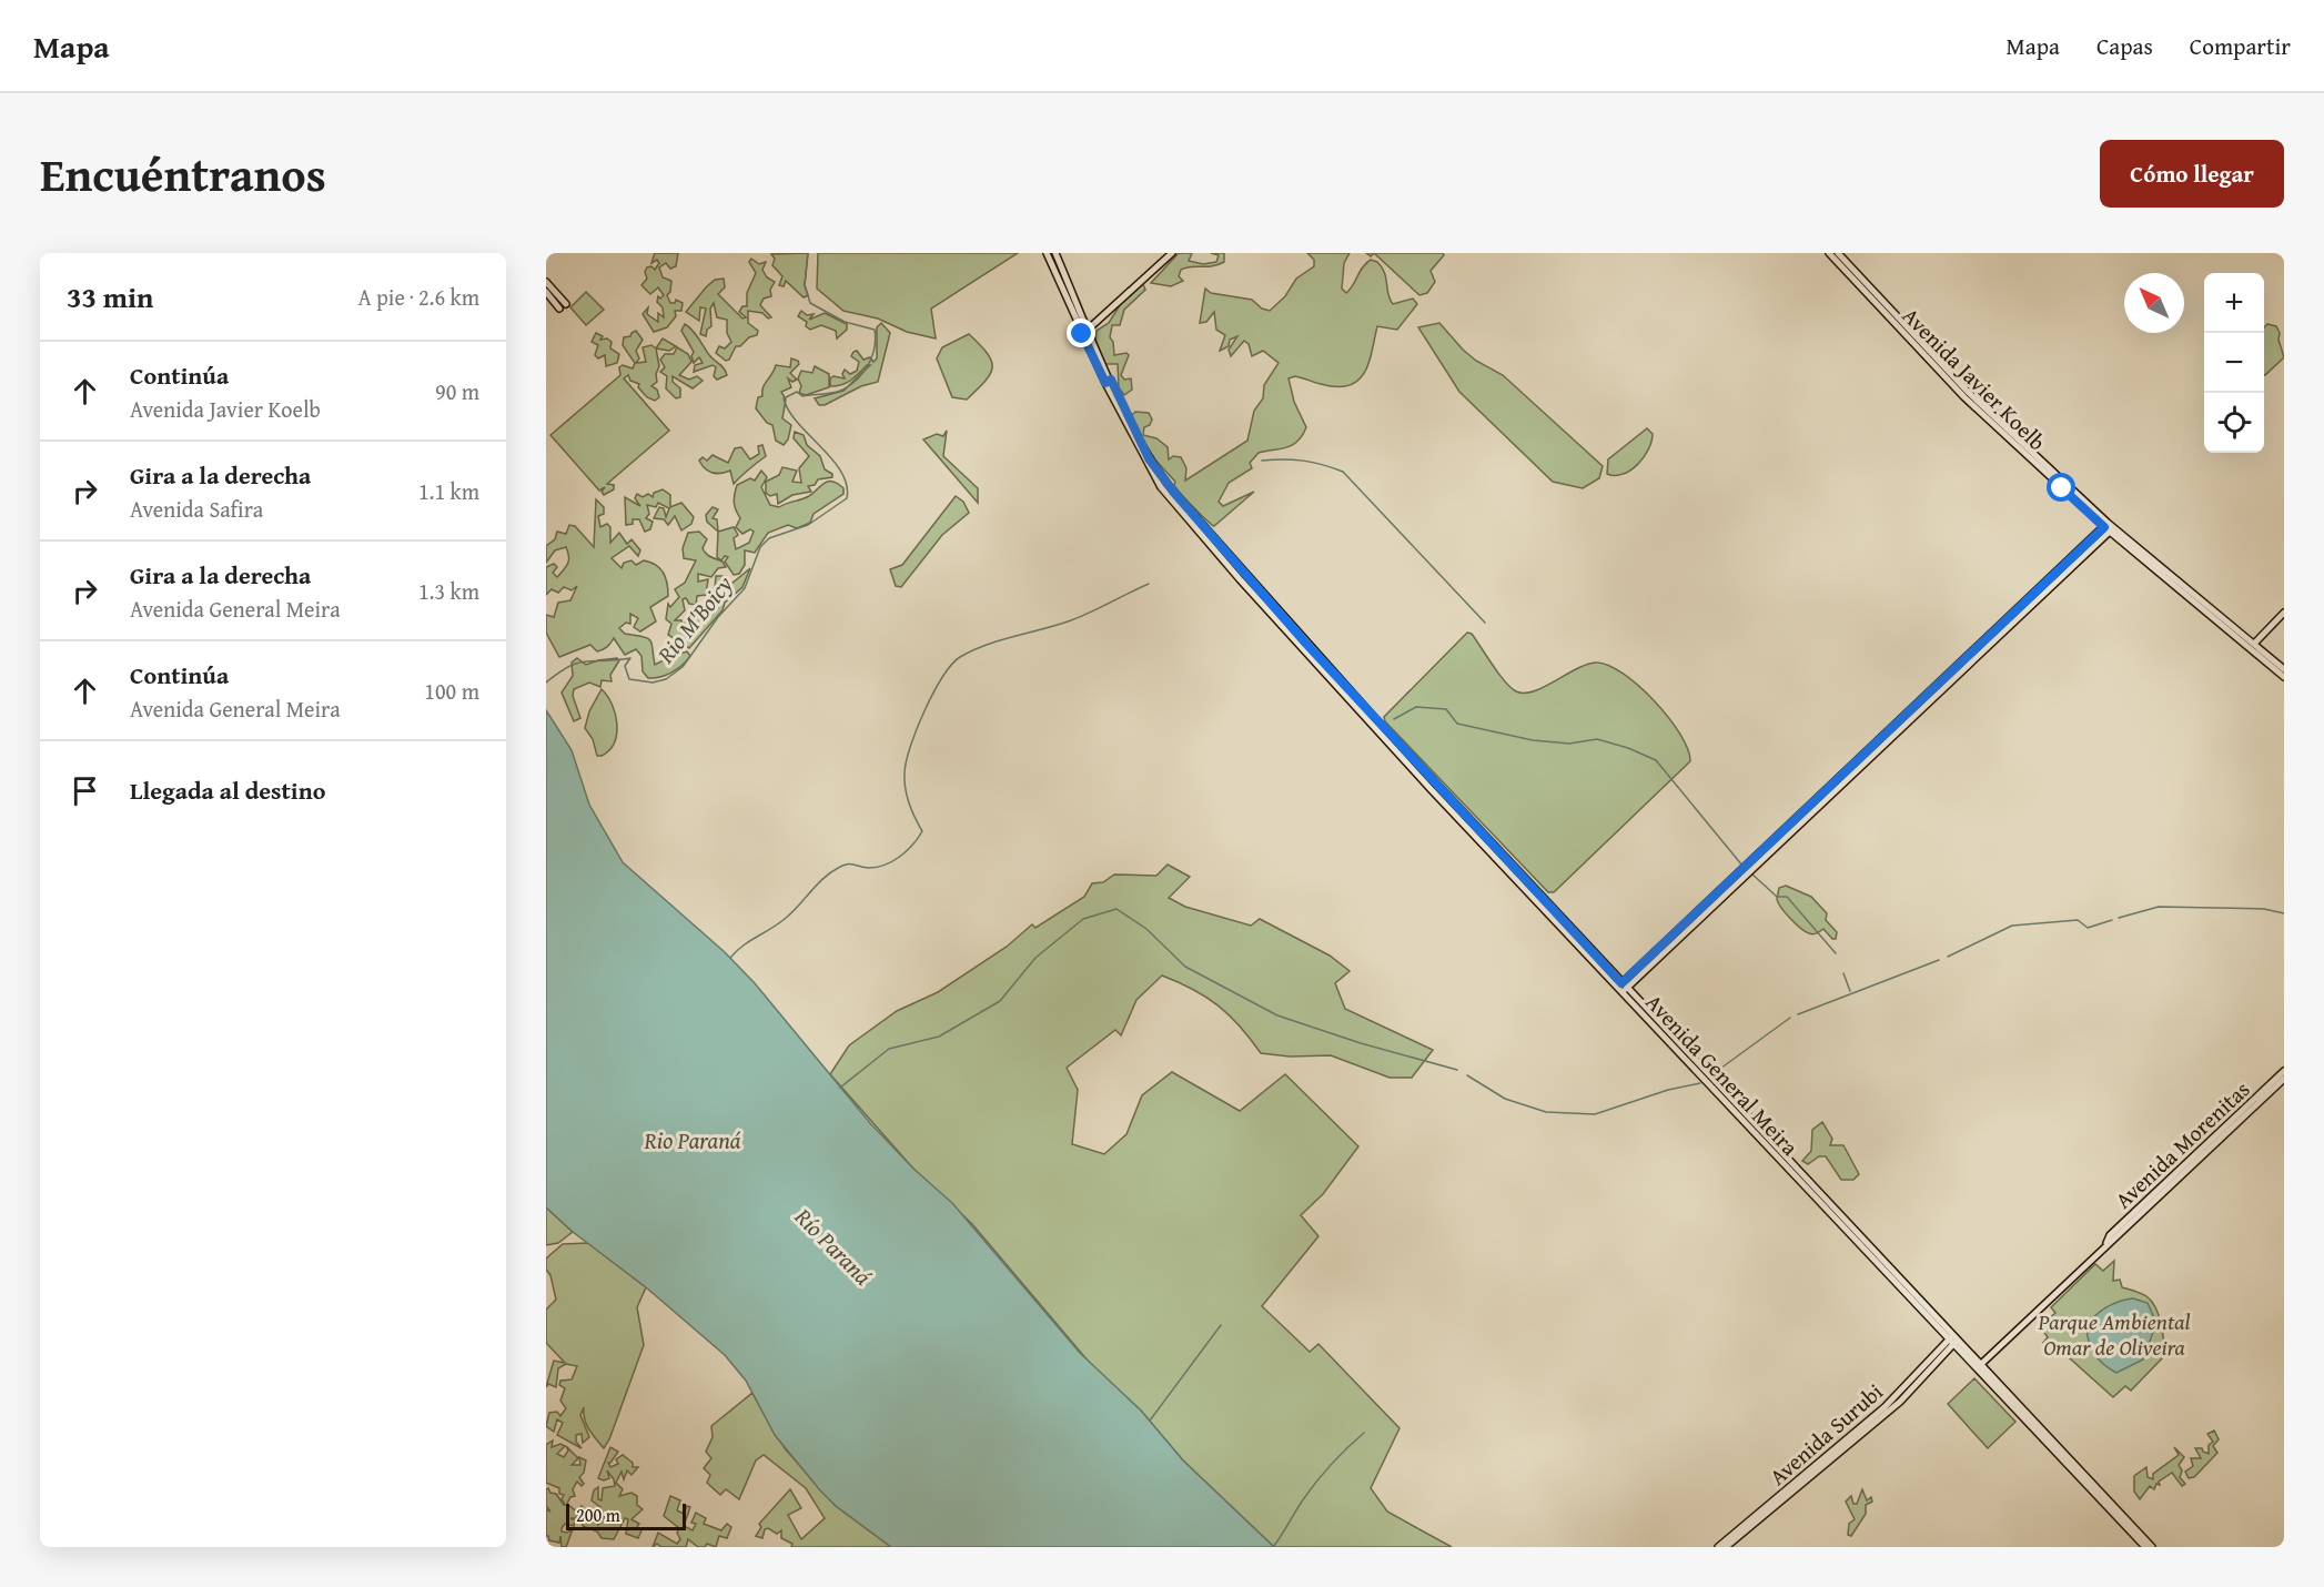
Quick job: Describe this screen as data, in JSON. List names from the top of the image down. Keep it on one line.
{"streets":{"street":["Avenida Javier Koelb","Avenida General Meira","Avenida Morenitas","Avenida Surubi"]},"crossings":[["Avenida General Meira","Avenida Morenitas"],["Avenida General Meira","Avenida Surubi"]],"water":["Rio M'Boicy","Rio Paraná","Río Paraná"],"parks":["Parque Ambiental Omar de Oliveira"],"scale_bar":"200 m","north":"top left","page":{"header":"Mapa","nav":["Mapa","Capas","Compartir"],"title":"Encuéntranos","buttons":"Cómo llegar","heading":["33 min","A pie · 2.6 km"],"map_buttons":["+","−"],"list":[["Continúa","Avenida Javier Koelb","90 m"],["Gira a la derecha","Avenida Safira","1.1 km"],["Gira a la derecha","Avenida General Meira","1.3 km"],["Continúa","Avenida General Meira","100 m"],"Llegada al destino"],"scale":"200 m"}}
